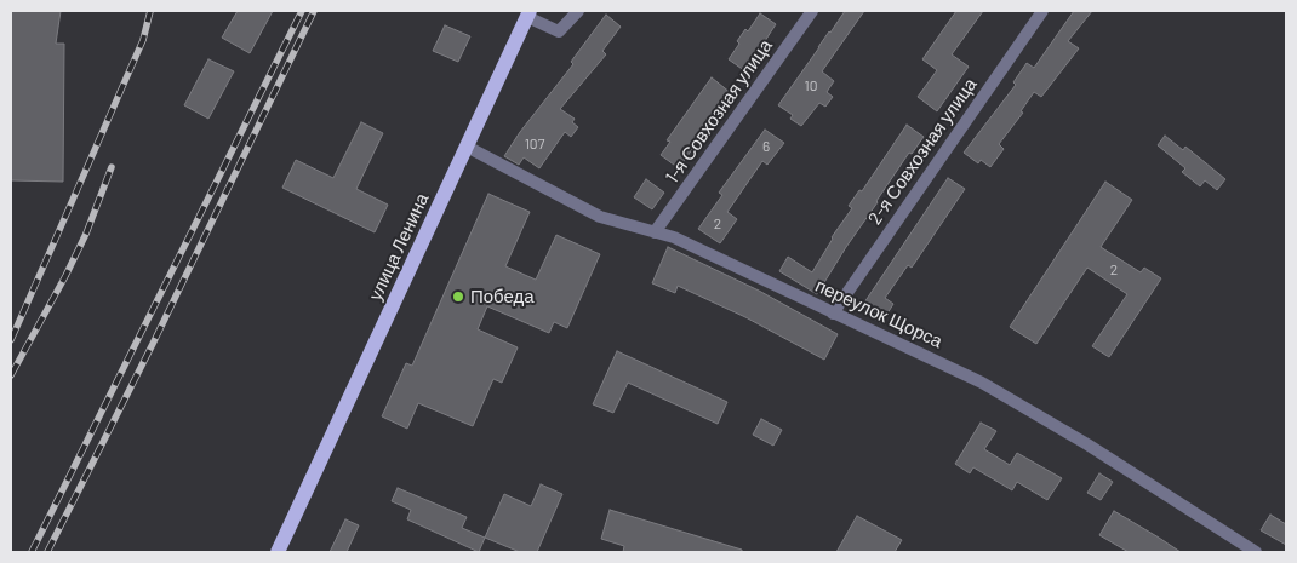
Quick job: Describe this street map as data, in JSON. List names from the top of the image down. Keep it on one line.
{"streets":{"main road":["улица Ленина"],"street":["1-я Совхозная улица","2-я Совхозная улица","переулок Щорса"]},"crossings":[["1-я Совхозная улица","переулок Щорса"],["2-я Совхозная улица","переулок Щорса"],["улица Ленина","переулок Щорса"]],"places":["Победа"],"house_numbers":["10","107","6","2","2"]}
